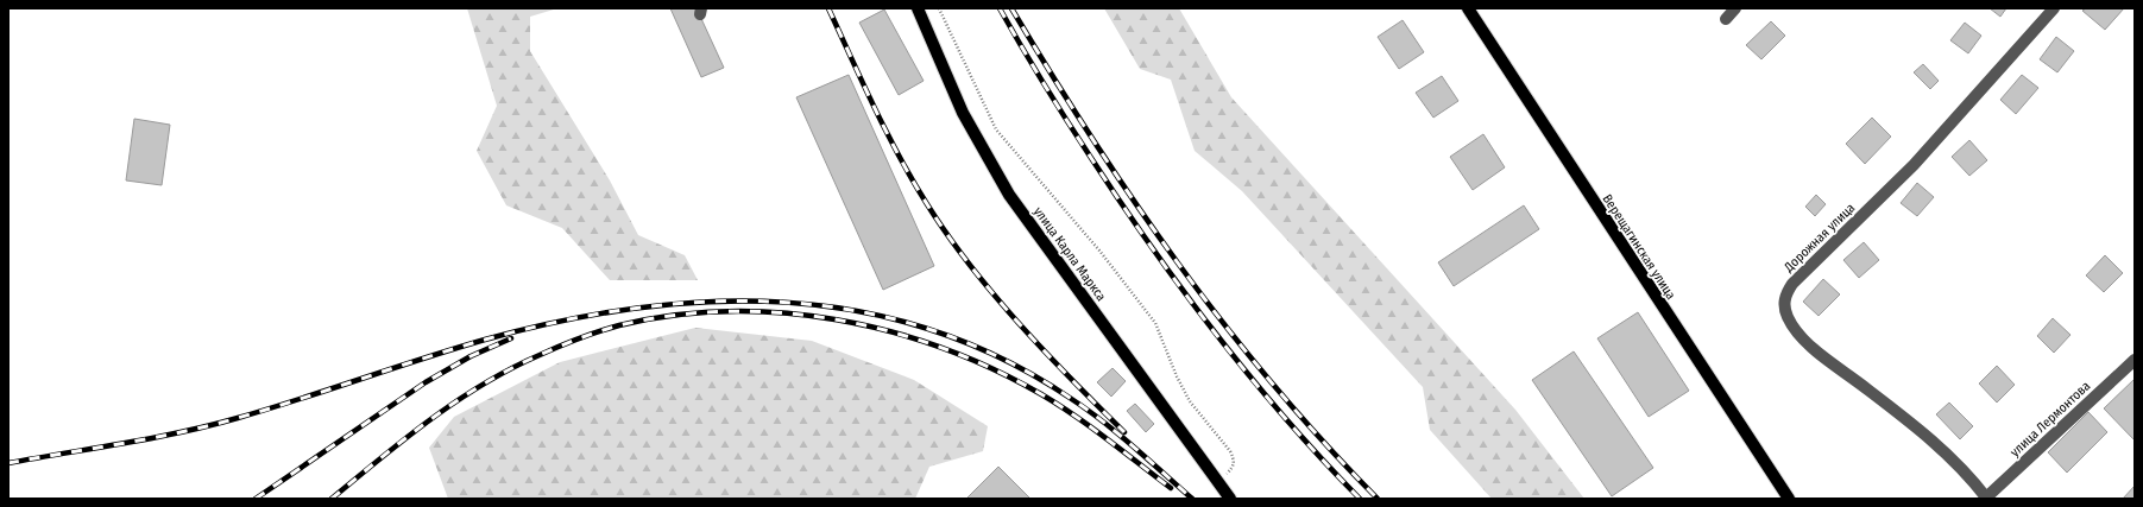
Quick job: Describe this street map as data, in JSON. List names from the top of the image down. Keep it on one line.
{"streets":{"main road":["Верещагинская улица","улица Карла Маркса"],"street":["Дорожная улица","улица Лермонтова"]},"crossings":[["Дорожная улица","улица Лермонтова"]]}
